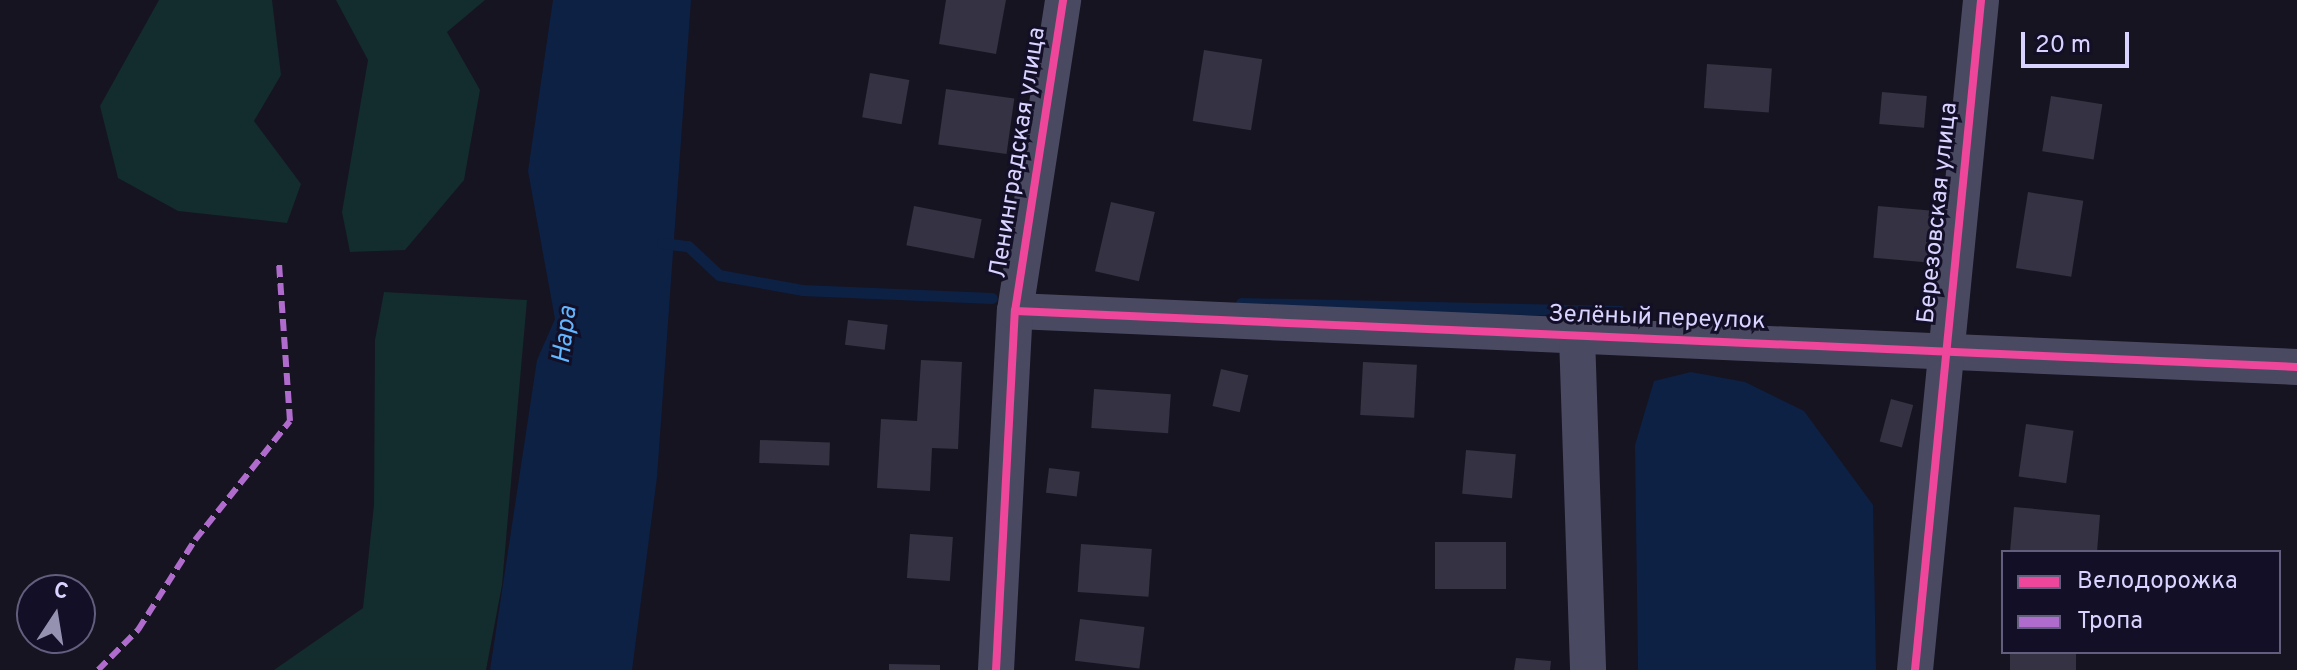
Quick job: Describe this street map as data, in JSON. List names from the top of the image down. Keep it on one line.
{"streets":{"street":["Ленинградская улица","Березовская улица","Зелёный переулок"]},"crossings":[["Ленинградская улица","Зелёный переулок"],["Березовская улица","Зелёный переулок"]],"water":["Нара"],"legend":["Велодорожка","Тропа"],"scale_bar":"20 m","north":"top"}
